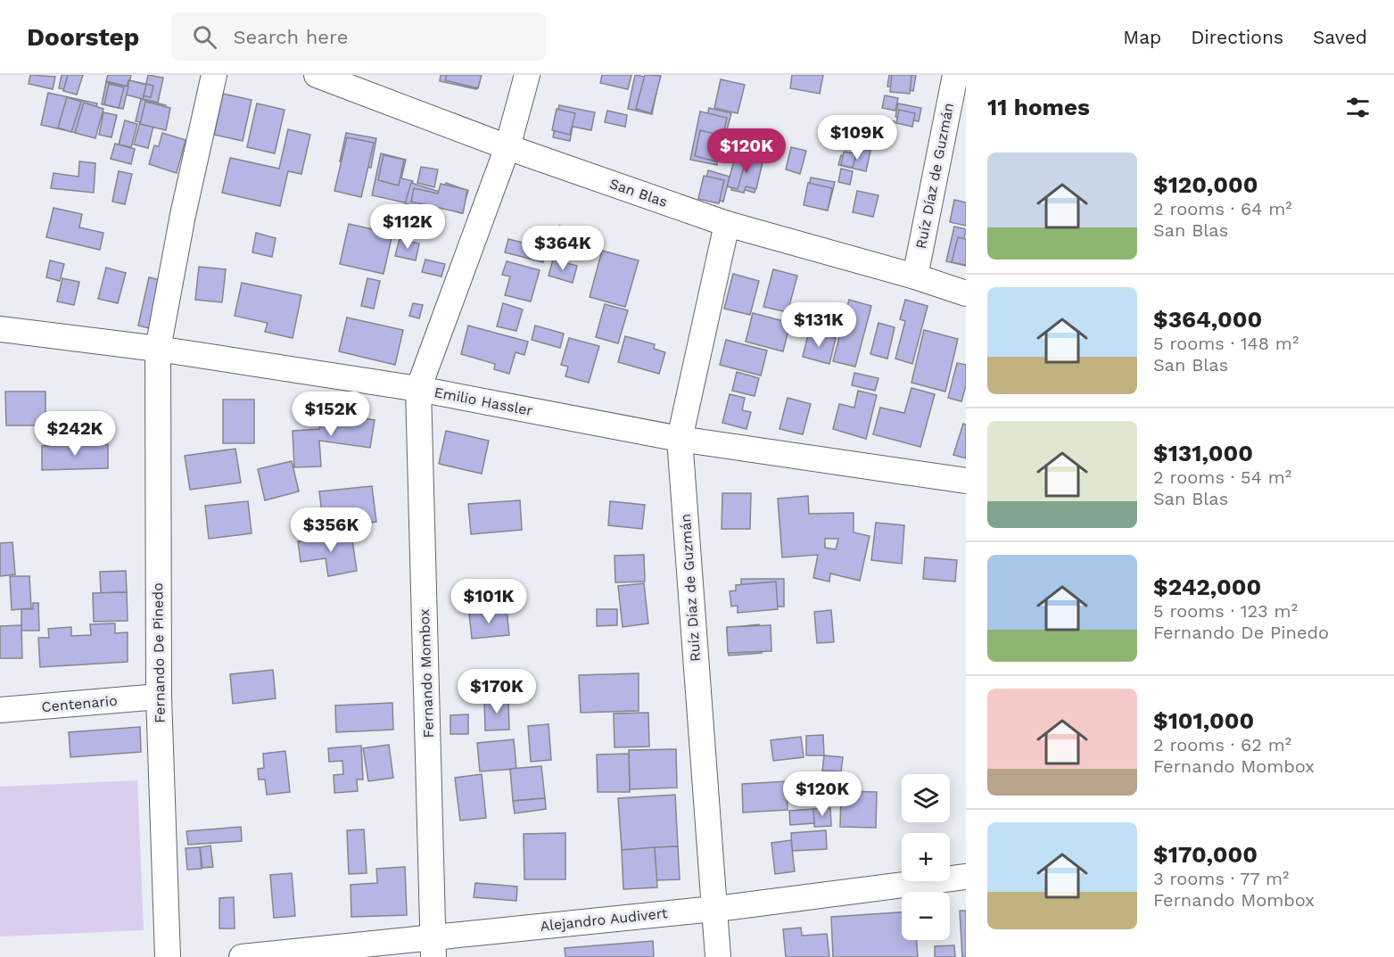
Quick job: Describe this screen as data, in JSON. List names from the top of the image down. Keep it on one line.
{"streets":{"street":["Ruíz Díaz de Guzmán","San Blas","Emilio Hassler","Fernando De Pinedo","Fernando Mombox","Centenario","Alejandro Audivert"]},"crossings":[["Ruíz Díaz de Guzmán","San Blas"],["Ruíz Díaz de Guzmán","Emilio Hassler"],["Ruíz Díaz de Guzmán","Alejandro Audivert"],["Emilio Hassler","Fernando De Pinedo"],["Emilio Hassler","Fernando Mombox"],["Fernando De Pinedo","Centenario"],["Fernando Mombox","Alejandro Audivert"]],"page":{"header":"Doorstep","search":"Search here","nav":["Map","Directions","Saved"],"heading":"11 homes","price":["$109K","$120K","$112K","$364K","$131K","$152K","$242K","$356K","$101K","$170K","$120K"],"list":[{"name":"$120,000","note":"2 rooms · 64 m² · San Blas"},{"name":"$364,000","note":"5 rooms · 148 m² · San Blas"},{"name":"$131,000","note":"2 rooms · 54 m² · San Blas"},{"name":"$242,000","note":"5 rooms · 123 m² · Fernando De Pinedo"},{"name":"$101,000","note":"2 rooms · 62 m² · Fernando Mombox"},{"name":"$170,000","note":"3 rooms · 77 m² · Fernando Mombox"}],"map_buttons":["+","−"]}}
